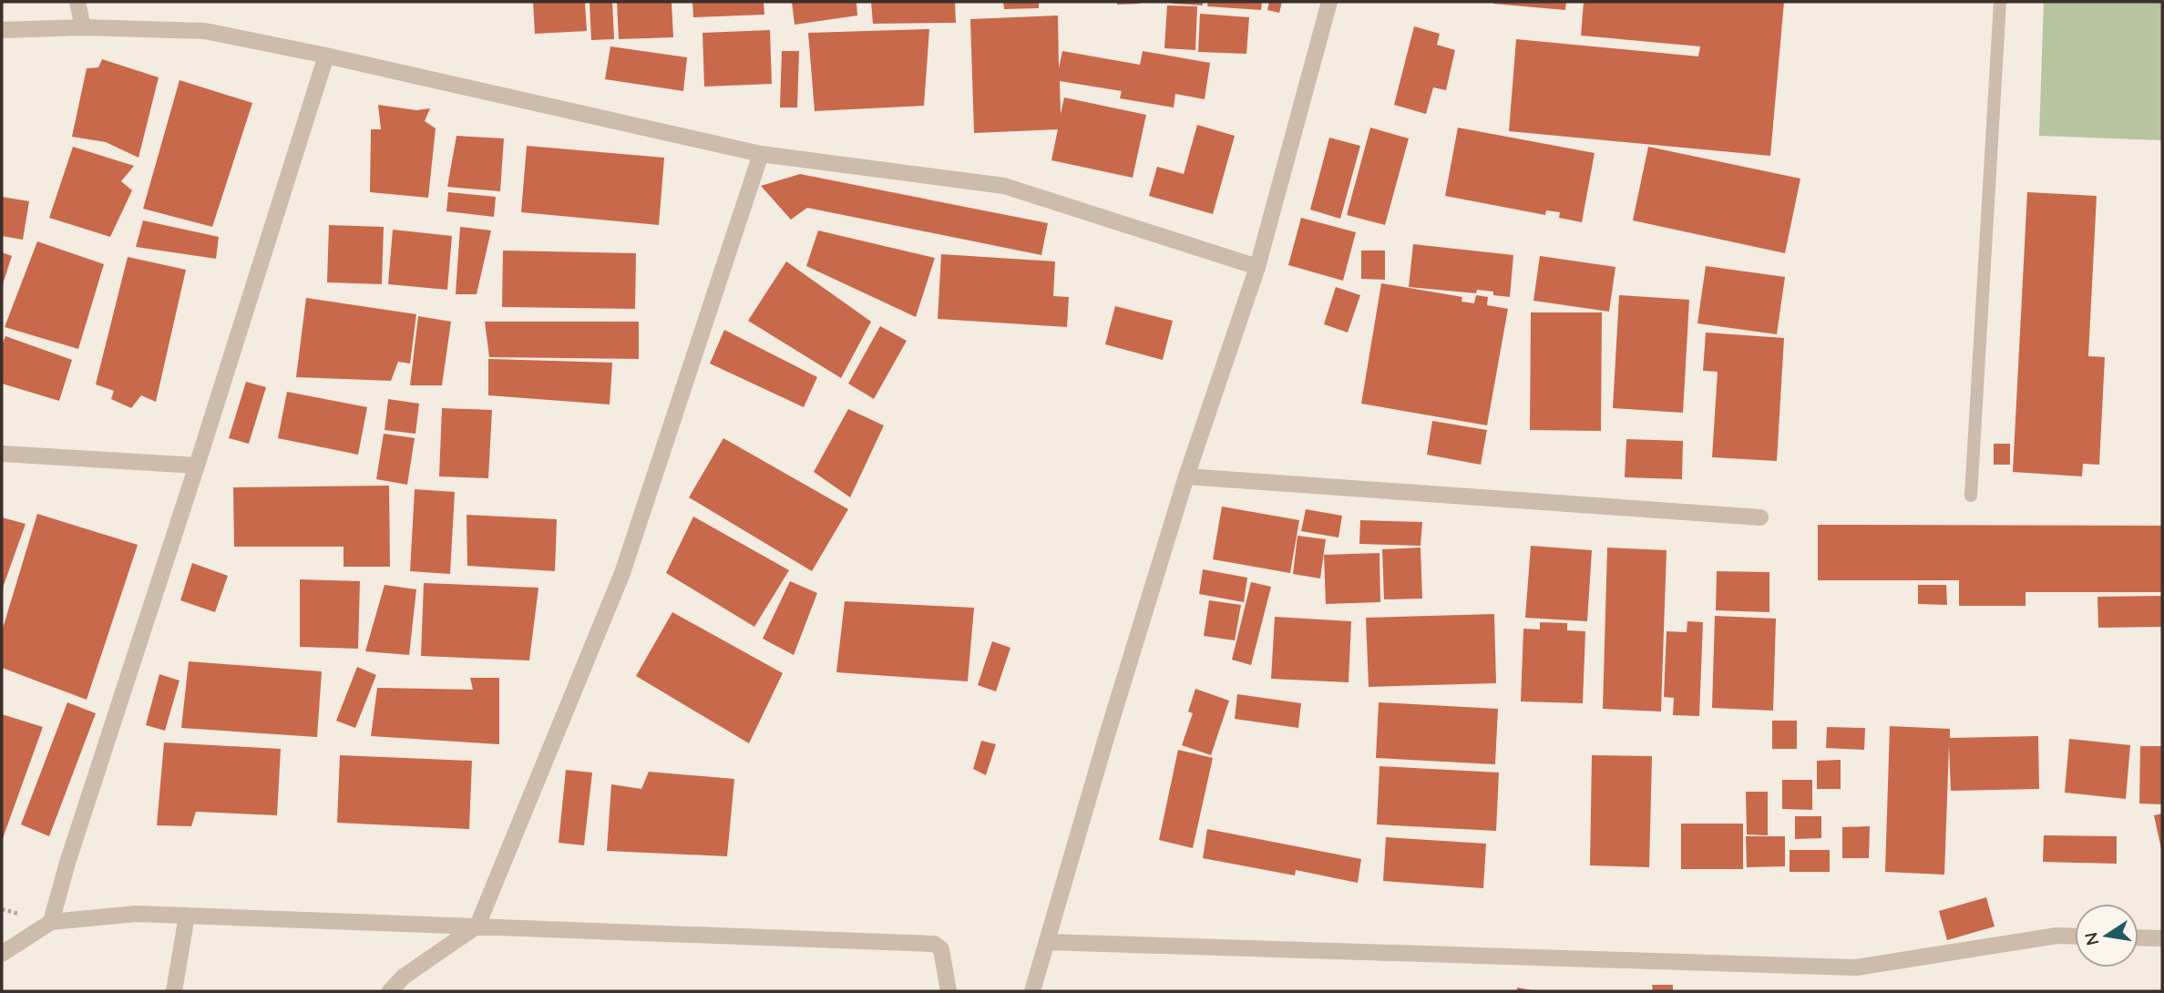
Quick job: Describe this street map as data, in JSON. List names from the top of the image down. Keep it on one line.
{"north":"left"}
